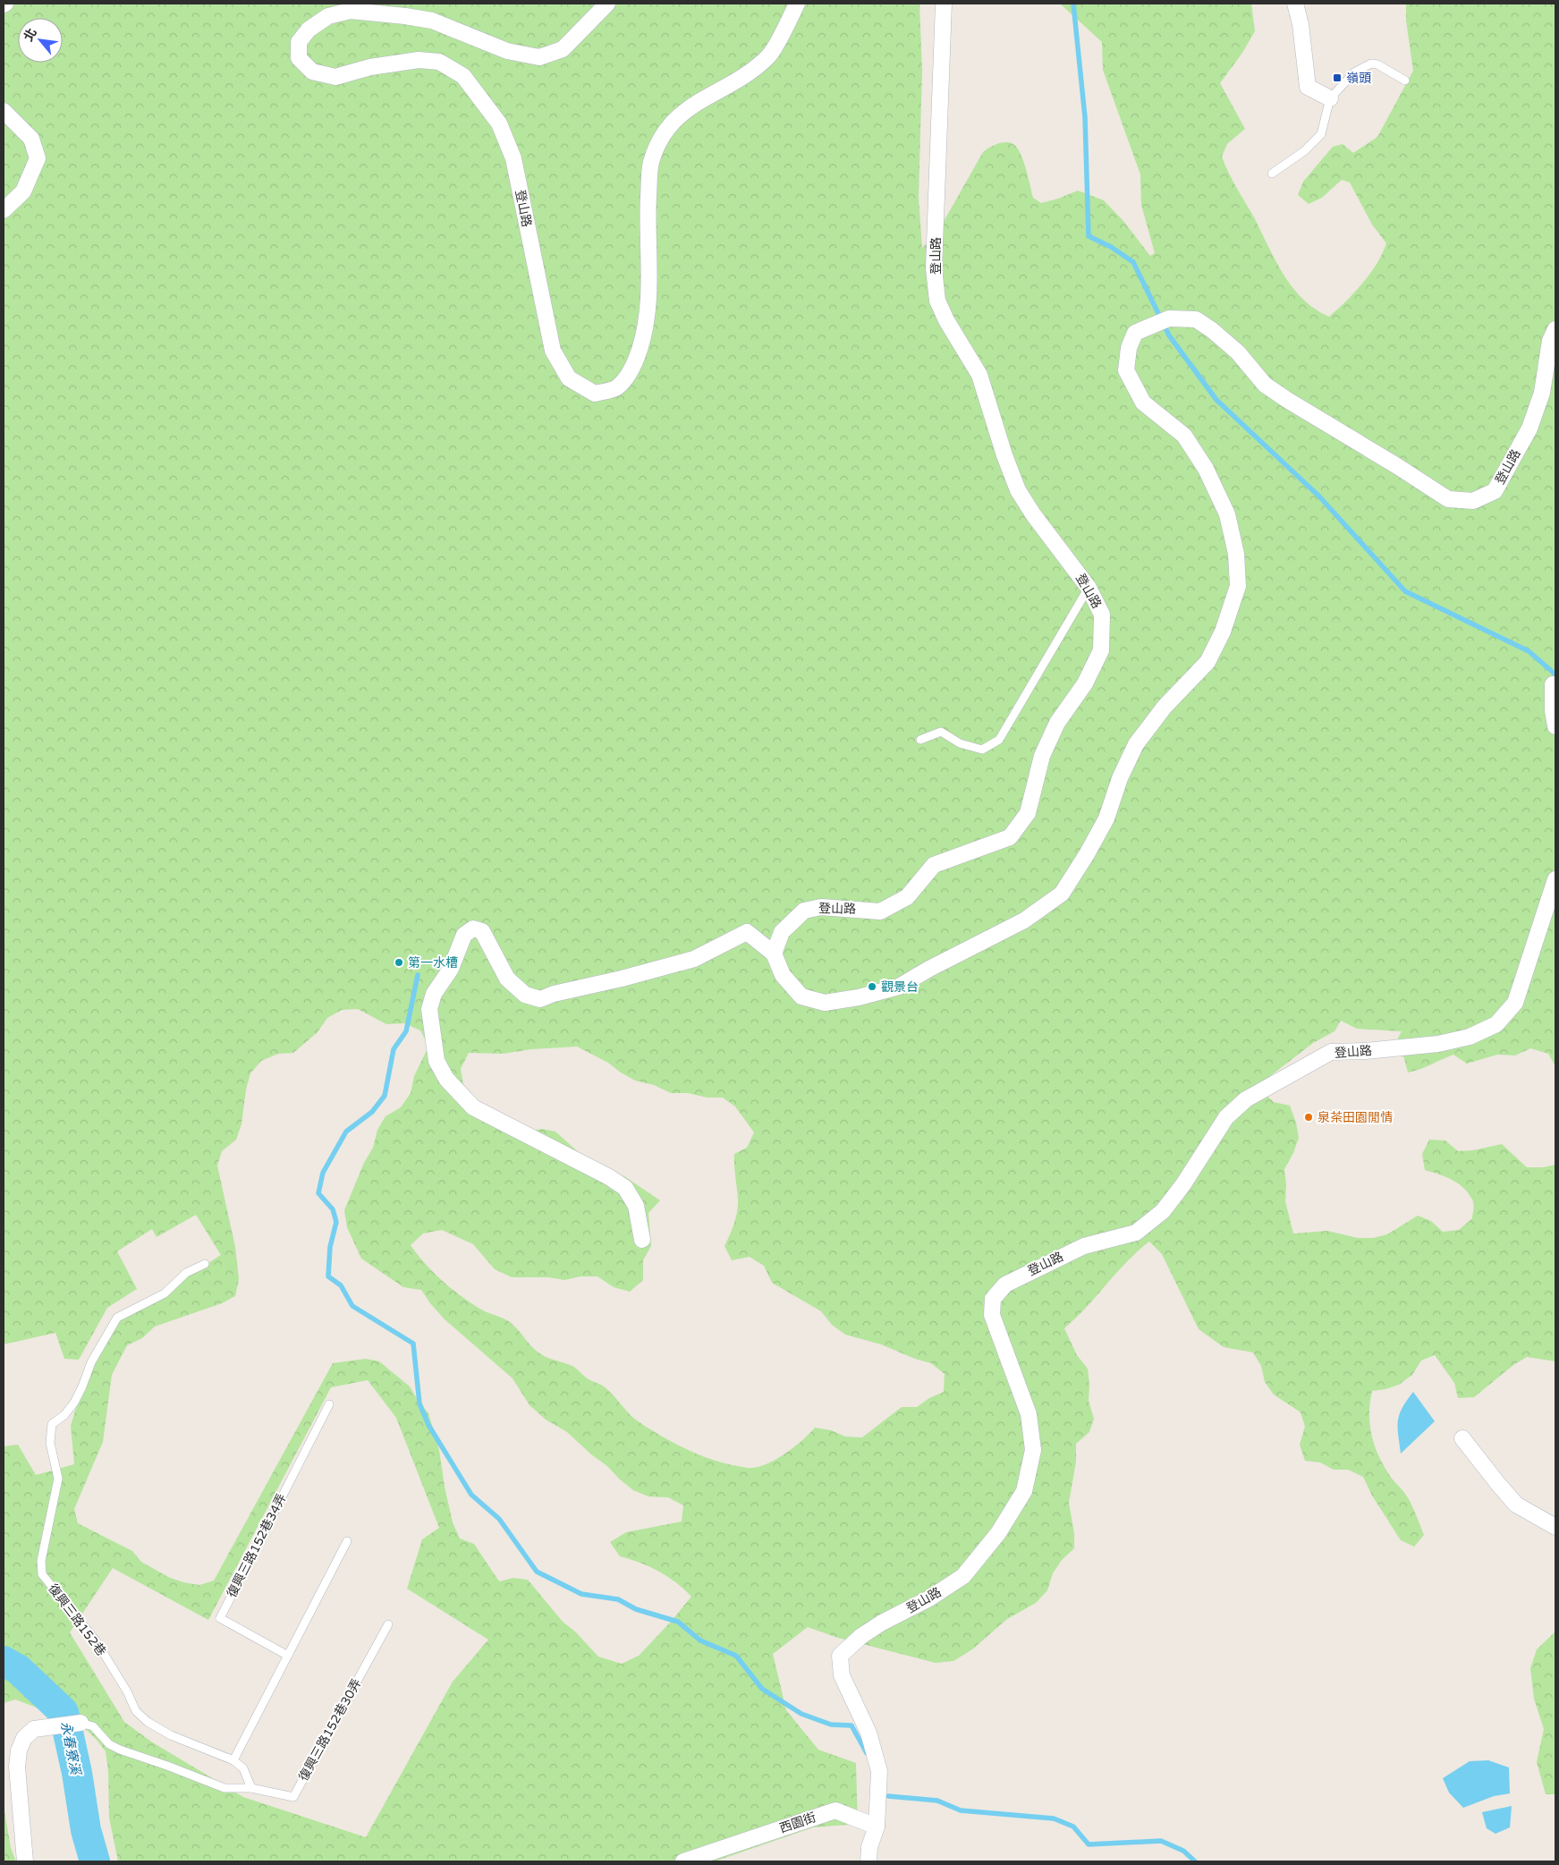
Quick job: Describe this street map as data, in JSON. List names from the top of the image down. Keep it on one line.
{"streets":{"street":["登山路","西園街"],"lane":["復興三路152巷34弄","復興三路152巷","復興三路152巷30弄"]},"crossings":[["登山路","西園街"],["復興三路152巷","復興三路152巷30弄"]],"water":["永春寮溪"],"places":{"transit":["嶺頭"],"other":["第一水槽","觀景台","泉茶田園閒情"]},"north":"top left"}
